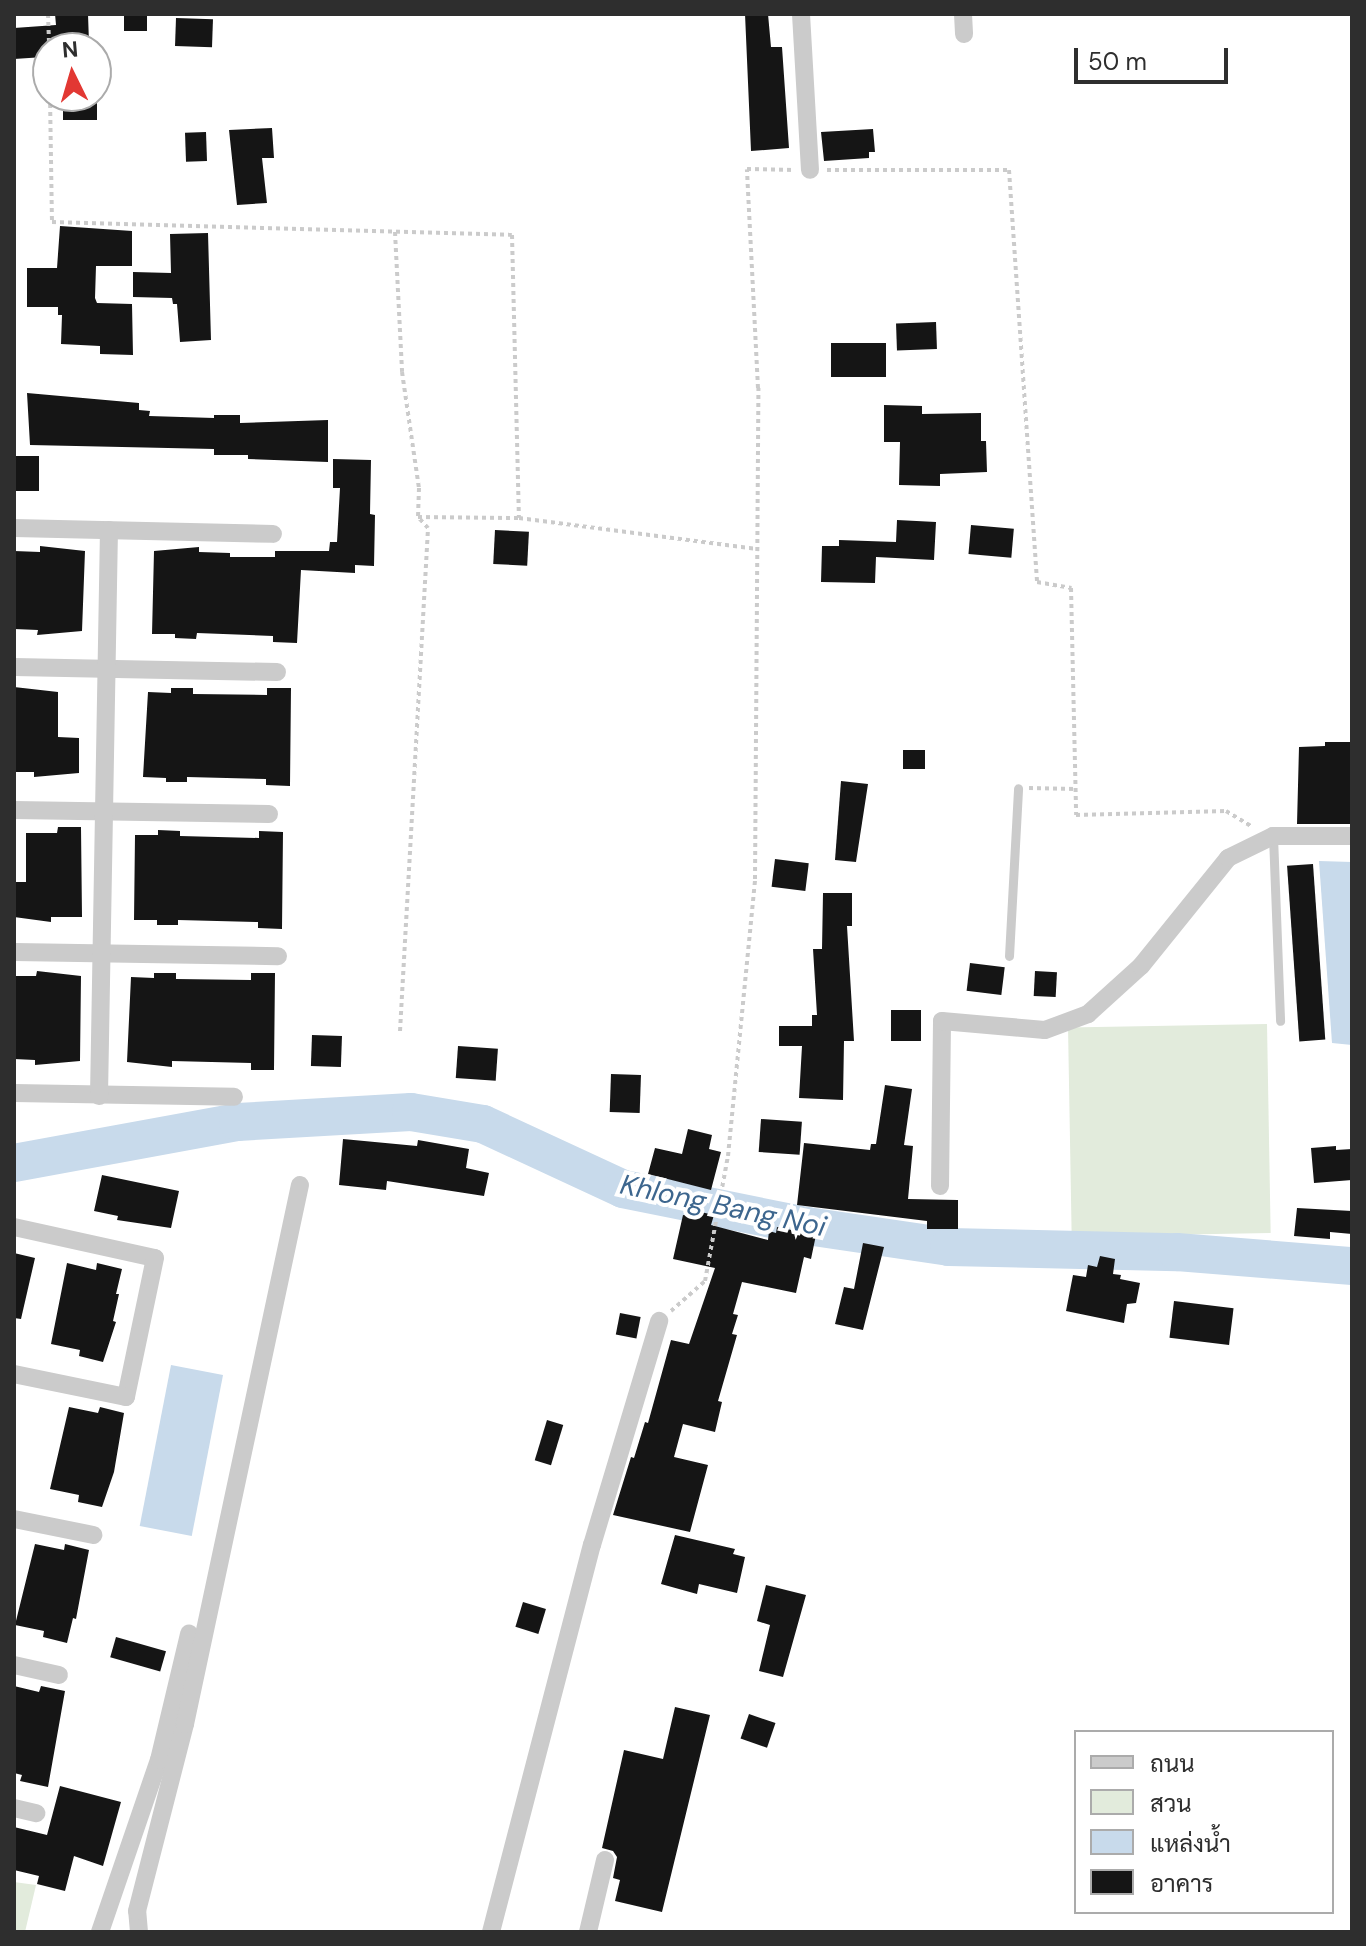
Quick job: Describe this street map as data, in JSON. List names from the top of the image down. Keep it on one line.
{"water":["Khlong Bang Noi"],"legend":["ถนน","สวน","แหล่งน้ำ","อาคาร"],"scale_bar":"50 m","north":"top"}
